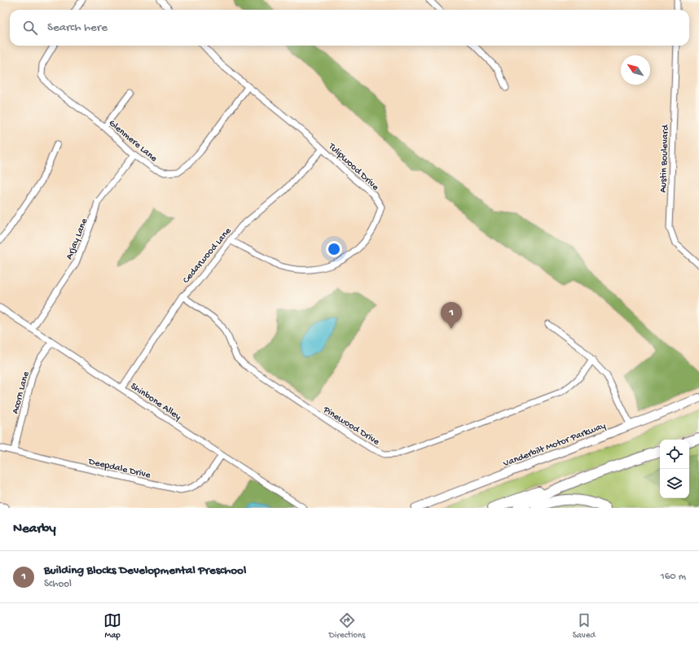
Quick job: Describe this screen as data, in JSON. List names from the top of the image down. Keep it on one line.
{"streets":{"main road":["Vanderbilt Motor Parkway"],"street":["Glenmere Lane","Austin Boulevard","Tulipwood Drive","Arjay Lane","Cedarwood Lane","Acorn Lane","Shinbone Alley","Pinewood Drive","Deepdale Drive"]},"crossings":[["Glenmere Lane","Tulipwood Drive"],["Glenmere Lane","Arjay Lane"],["Tulipwood Drive","Cedarwood Lane"],["Arjay Lane","Shinbone Alley"],["Cedarwood Lane","Shinbone Alley"],["Cedarwood Lane","Pinewood Drive"],["Acorn Lane","Shinbone Alley"],["Acorn Lane","Deepdale Drive"],["Shinbone Alley","Deepdale Drive"]],"north":"top left","page":{"search":"Search here","pins":"1","heading":"Nearby","list":[{"mark":"1","name":"Building Blocks Developmental Preschool","note":"School","value":"160 m"}],"nav":["Map","Directions","Saved"]}}
